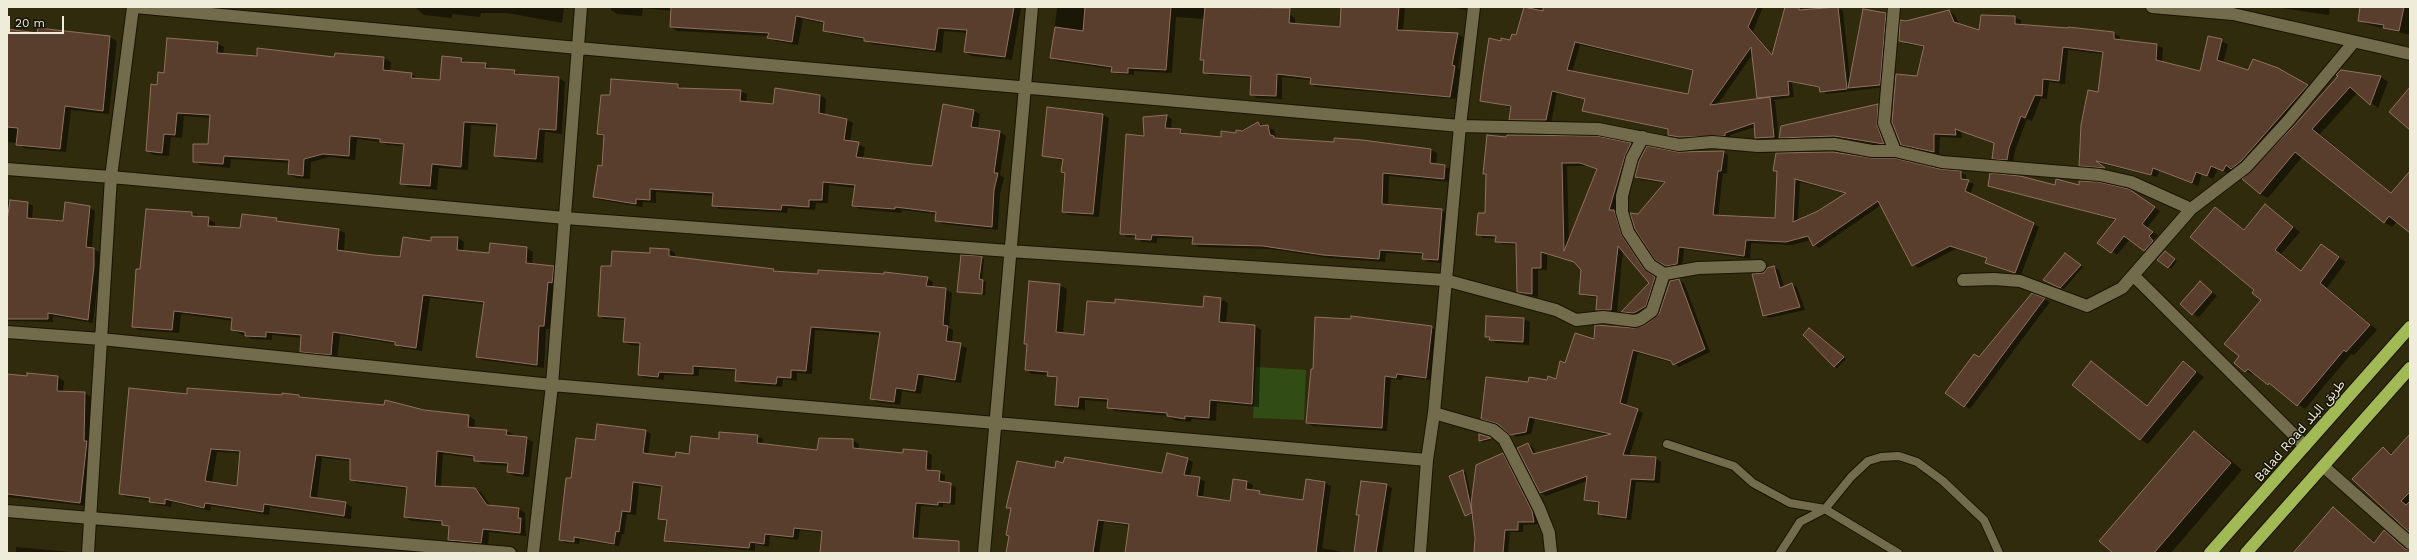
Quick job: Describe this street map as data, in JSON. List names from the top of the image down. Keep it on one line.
{"streets":{"highway":["Balad Road طريق البلد"]},"scale_bar":"20 m"}
